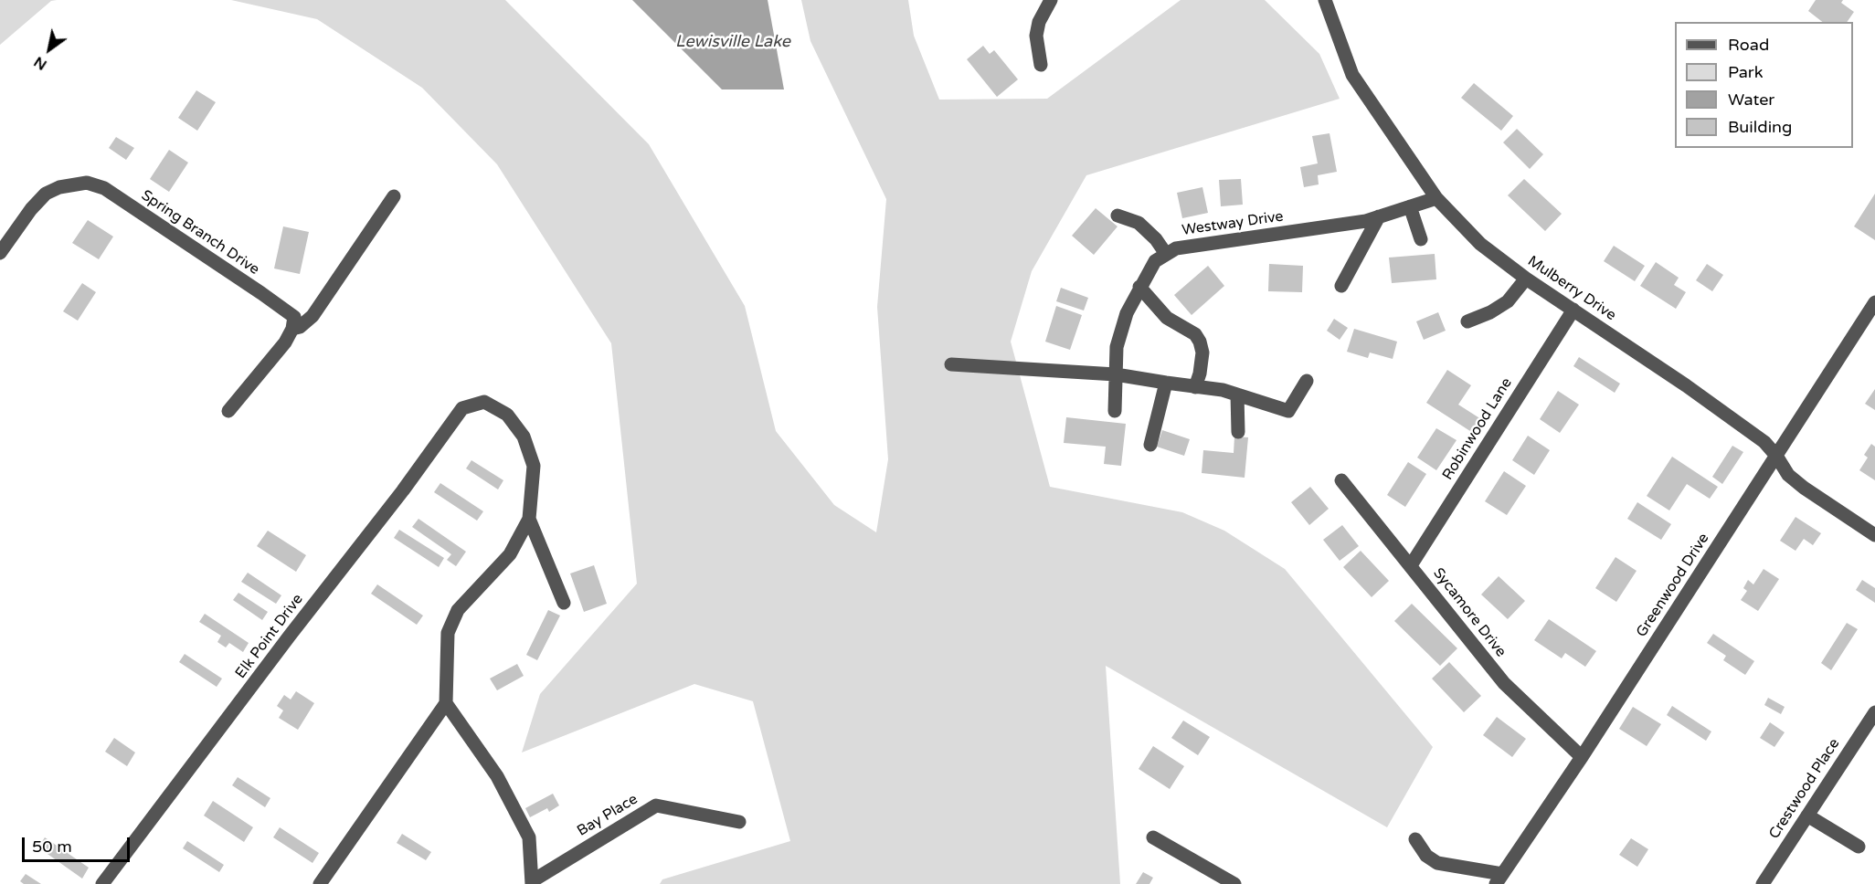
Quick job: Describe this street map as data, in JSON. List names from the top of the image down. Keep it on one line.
{"streets":{"street":["Westway Drive","Spring Branch Drive","Mulberry Drive","Robinwood Lane","Greenwood Drive","Sycamore Drive","Elk Point Drive","Crestwood Place","Bay Place"]},"crossings":[["Westway Drive","Mulberry Drive"],["Mulberry Drive","Robinwood Lane"],["Mulberry Drive","Greenwood Drive"],["Robinwood Lane","Sycamore Drive"],["Greenwood Drive","Sycamore Drive"]],"water":["Lewisville Lake"],"legend":["Road","Park","Water","Building"],"scale_bar":"50 m","north":"bottom left"}
